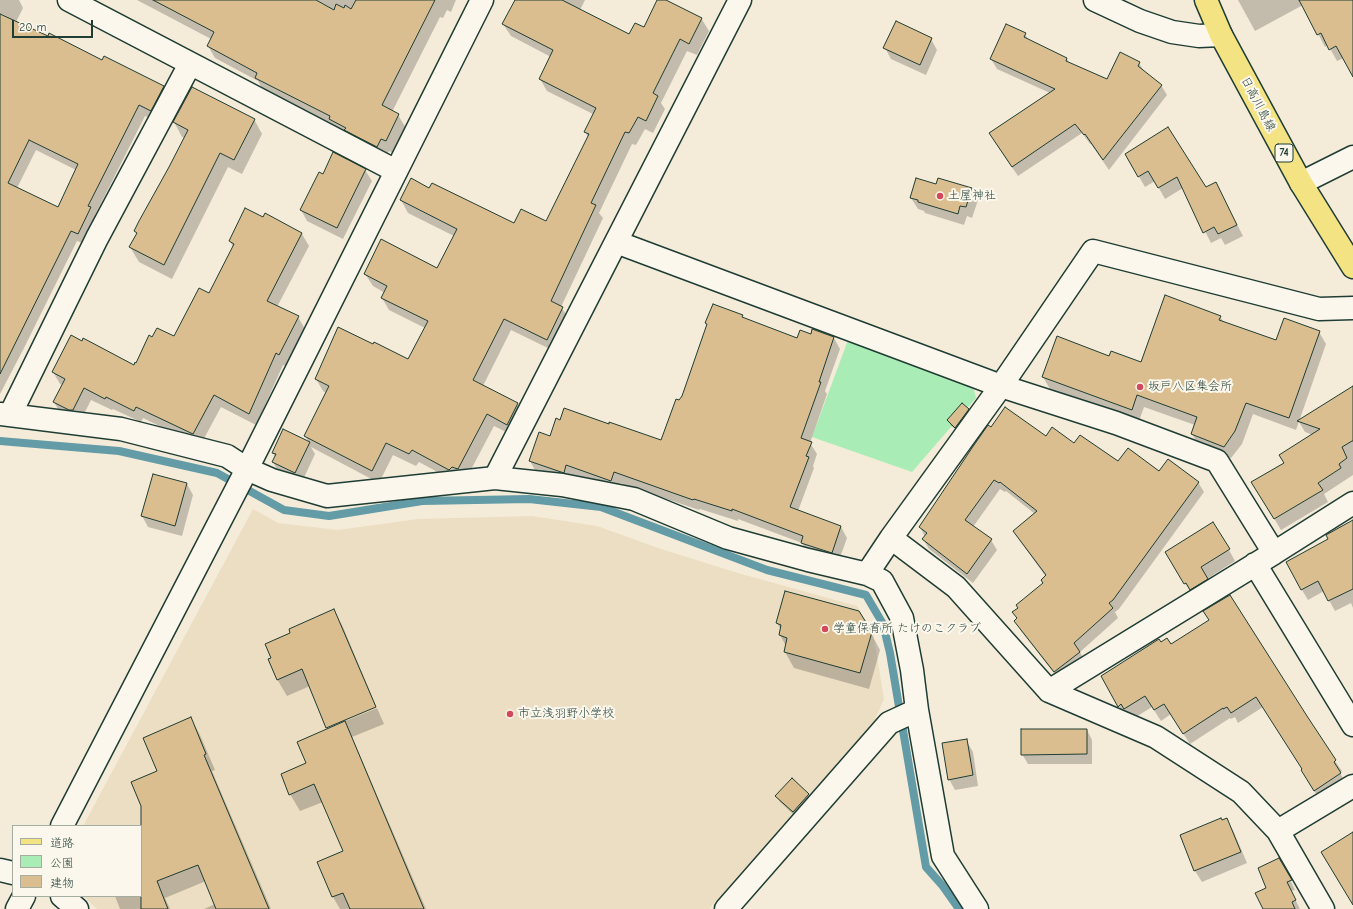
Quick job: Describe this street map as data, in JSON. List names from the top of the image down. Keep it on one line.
{"streets":{"main road":["日高川島線","74"]},"places":["土屋神社","坂戸八区集会所","学童保育所 たけのこクラブ","市立浅羽野小学校"],"legend":["道路","公園","建物"],"scale_bar":"20 m"}
